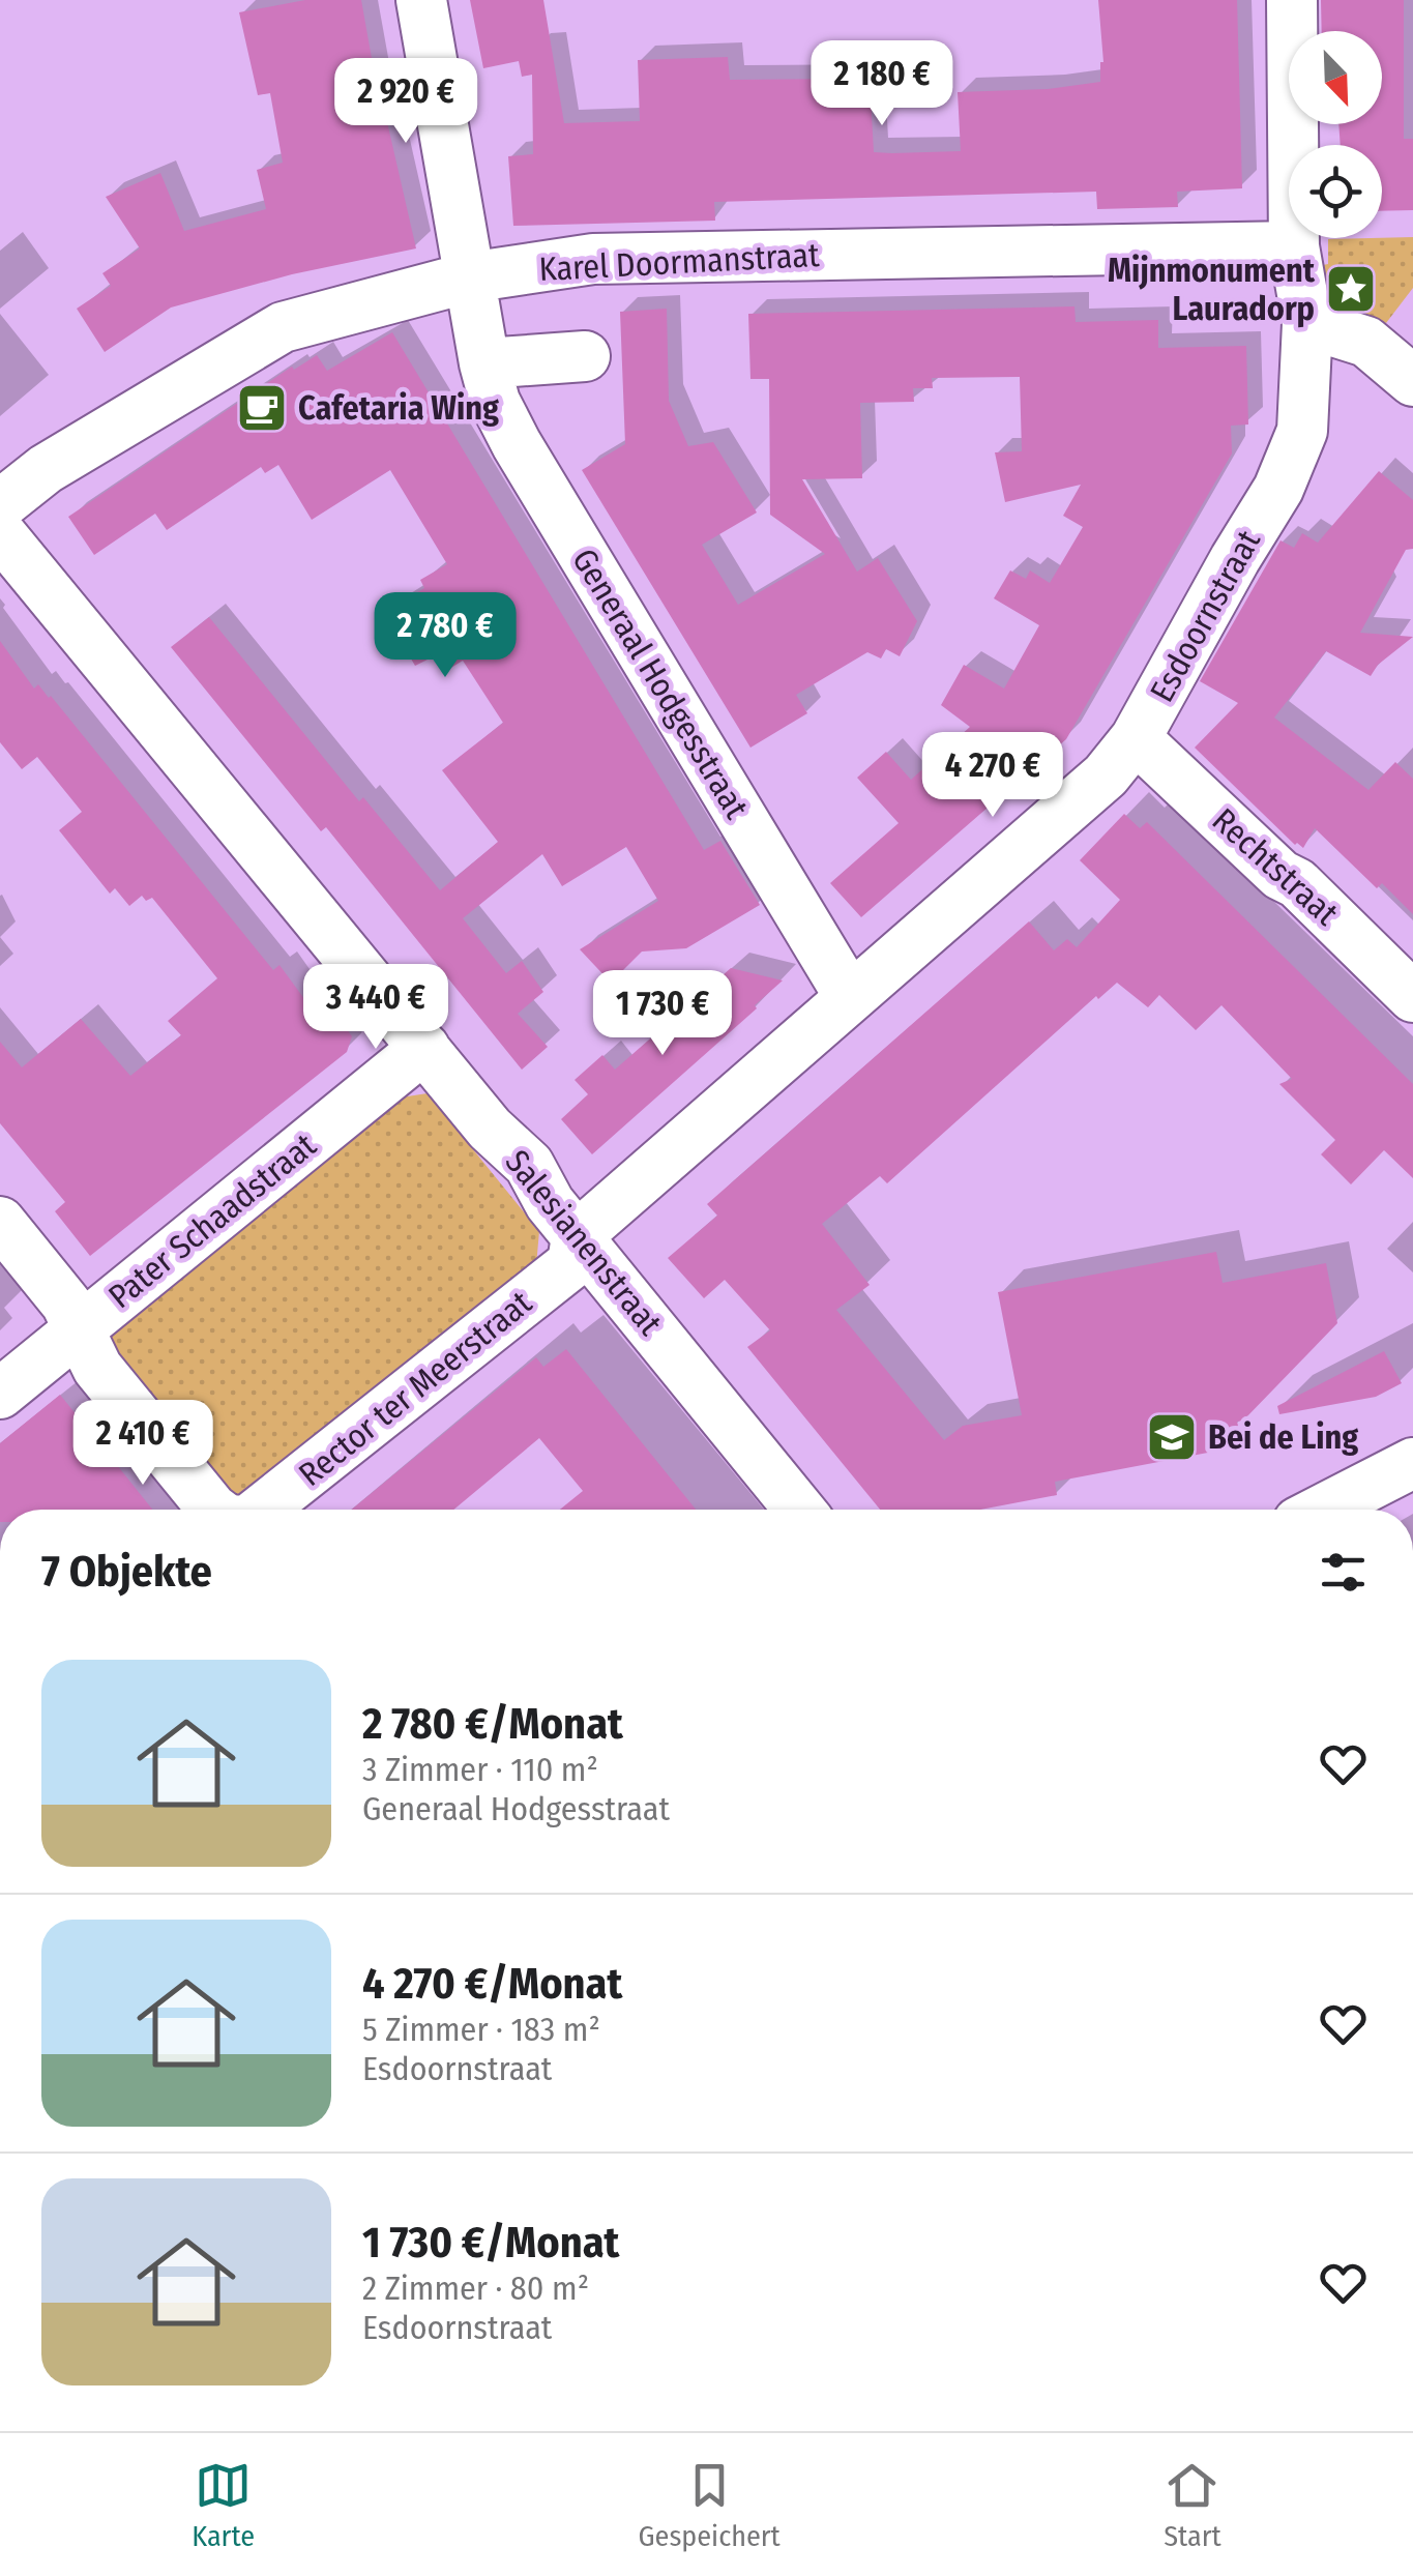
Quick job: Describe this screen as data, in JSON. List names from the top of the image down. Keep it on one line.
{"streets":{"street":["Karel Doormanstraat","Esdoornstraat","Generaal Hodgesstraat","Rechtstraat","Pater Schaadstraat","Salesianenstraat","Rector ter Meerstraat"]},"crossings":[["Karel Doormanstraat","Esdoornstraat"],["Karel Doormanstraat","Generaal Hodgesstraat"],["Esdoornstraat","Generaal Hodgesstraat"],["Esdoornstraat","Rechtstraat"],["Esdoornstraat","Salesianenstraat"],["Esdoornstraat","Rector ter Meerstraat"],["Pater Schaadstraat","Salesianenstraat"],["Pater Schaadstraat","Rector ter Meerstraat"],["Salesianenstraat","Rector ter Meerstraat"]],"places":{"place":["Mijnmonument Lauradorp"],"cafe":["Cafetaria Wing"],"school or university":["Bei de Ling"]},"north":"bottom right","page":{"price":["2 180 €","2 920 €","2 780 €","4 270 €","3 440 €","1 730 €","2 410 €"],"heading":"7 Objekte","list":[{"name":"2 780 €/Monat","note":"3 Zimmer · 110 m² · Generaal Hodgesstraat"},{"name":"4 270 €/Monat","note":"5 Zimmer · 183 m² · Esdoornstraat"},{"name":"1 730 €/Monat","note":"2 Zimmer · 80 m² · Esdoornstraat"}],"tabs":["Karte","Gespeichert","Start"]}}
